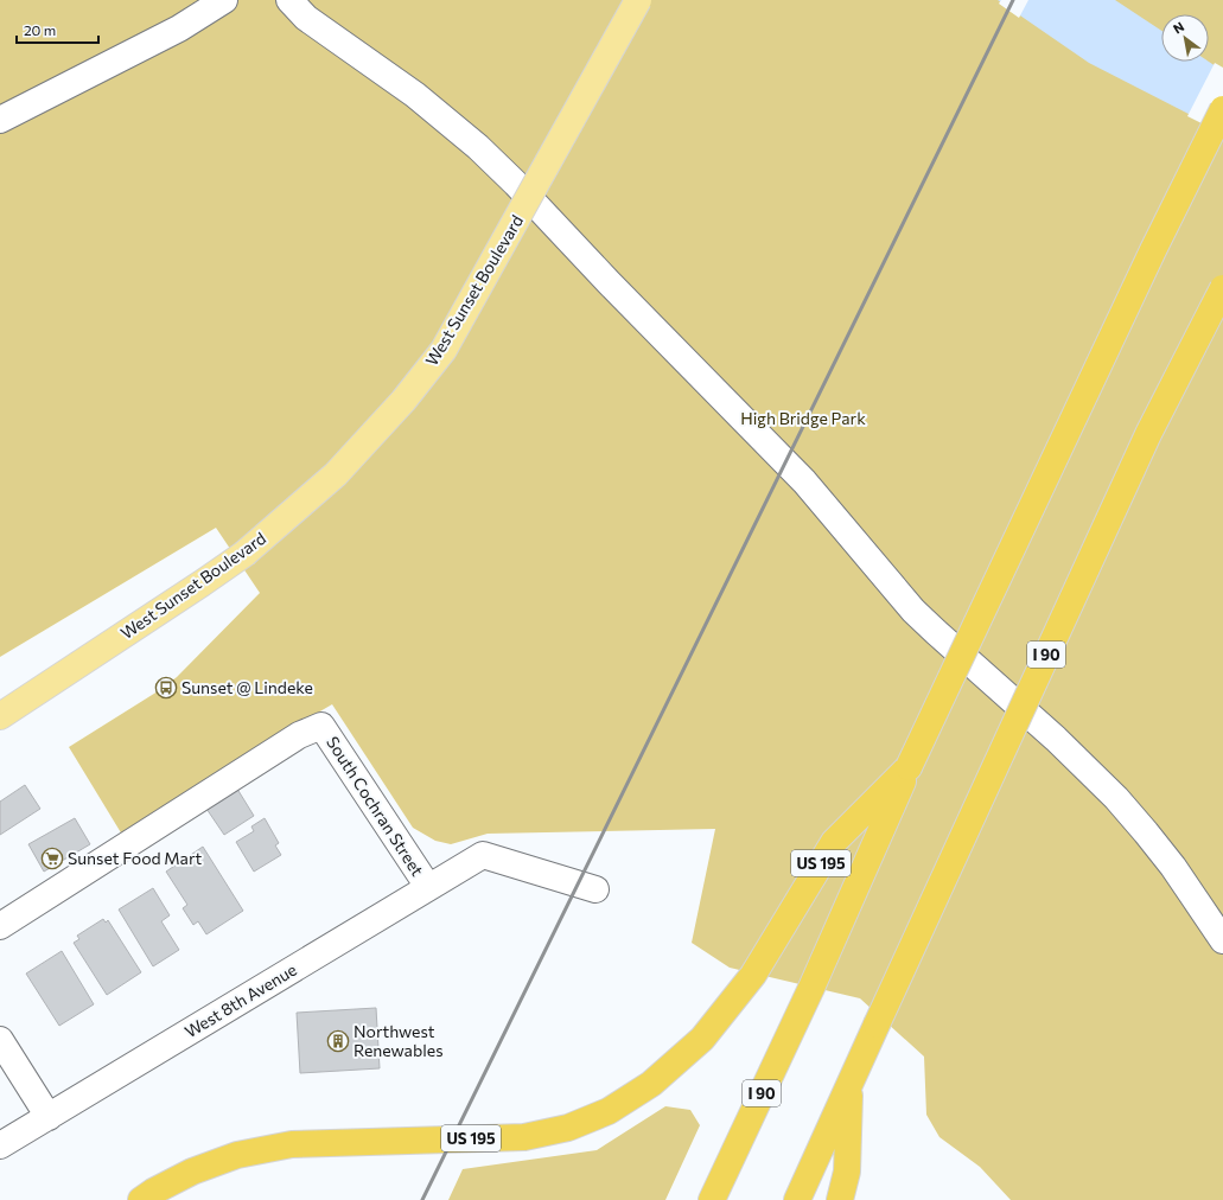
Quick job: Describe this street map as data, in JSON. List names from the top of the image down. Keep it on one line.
{"streets":{"highway":["I 90","US 195"],"main road":["West Sunset Boulevard"],"street":["South Cochran Street","West 8th Avenue"]},"crossings":[["I 90","US 195"],["South Cochran Street","West 8th Avenue"]],"parks":["High Bridge Park"],"places":{"bus stop":["Sunset @ Lindeke"],"supermarket":["Sunset Food Mart"],"building":["Northwest Renewables"]},"scale_bar":"20 m","north":"top left"}
